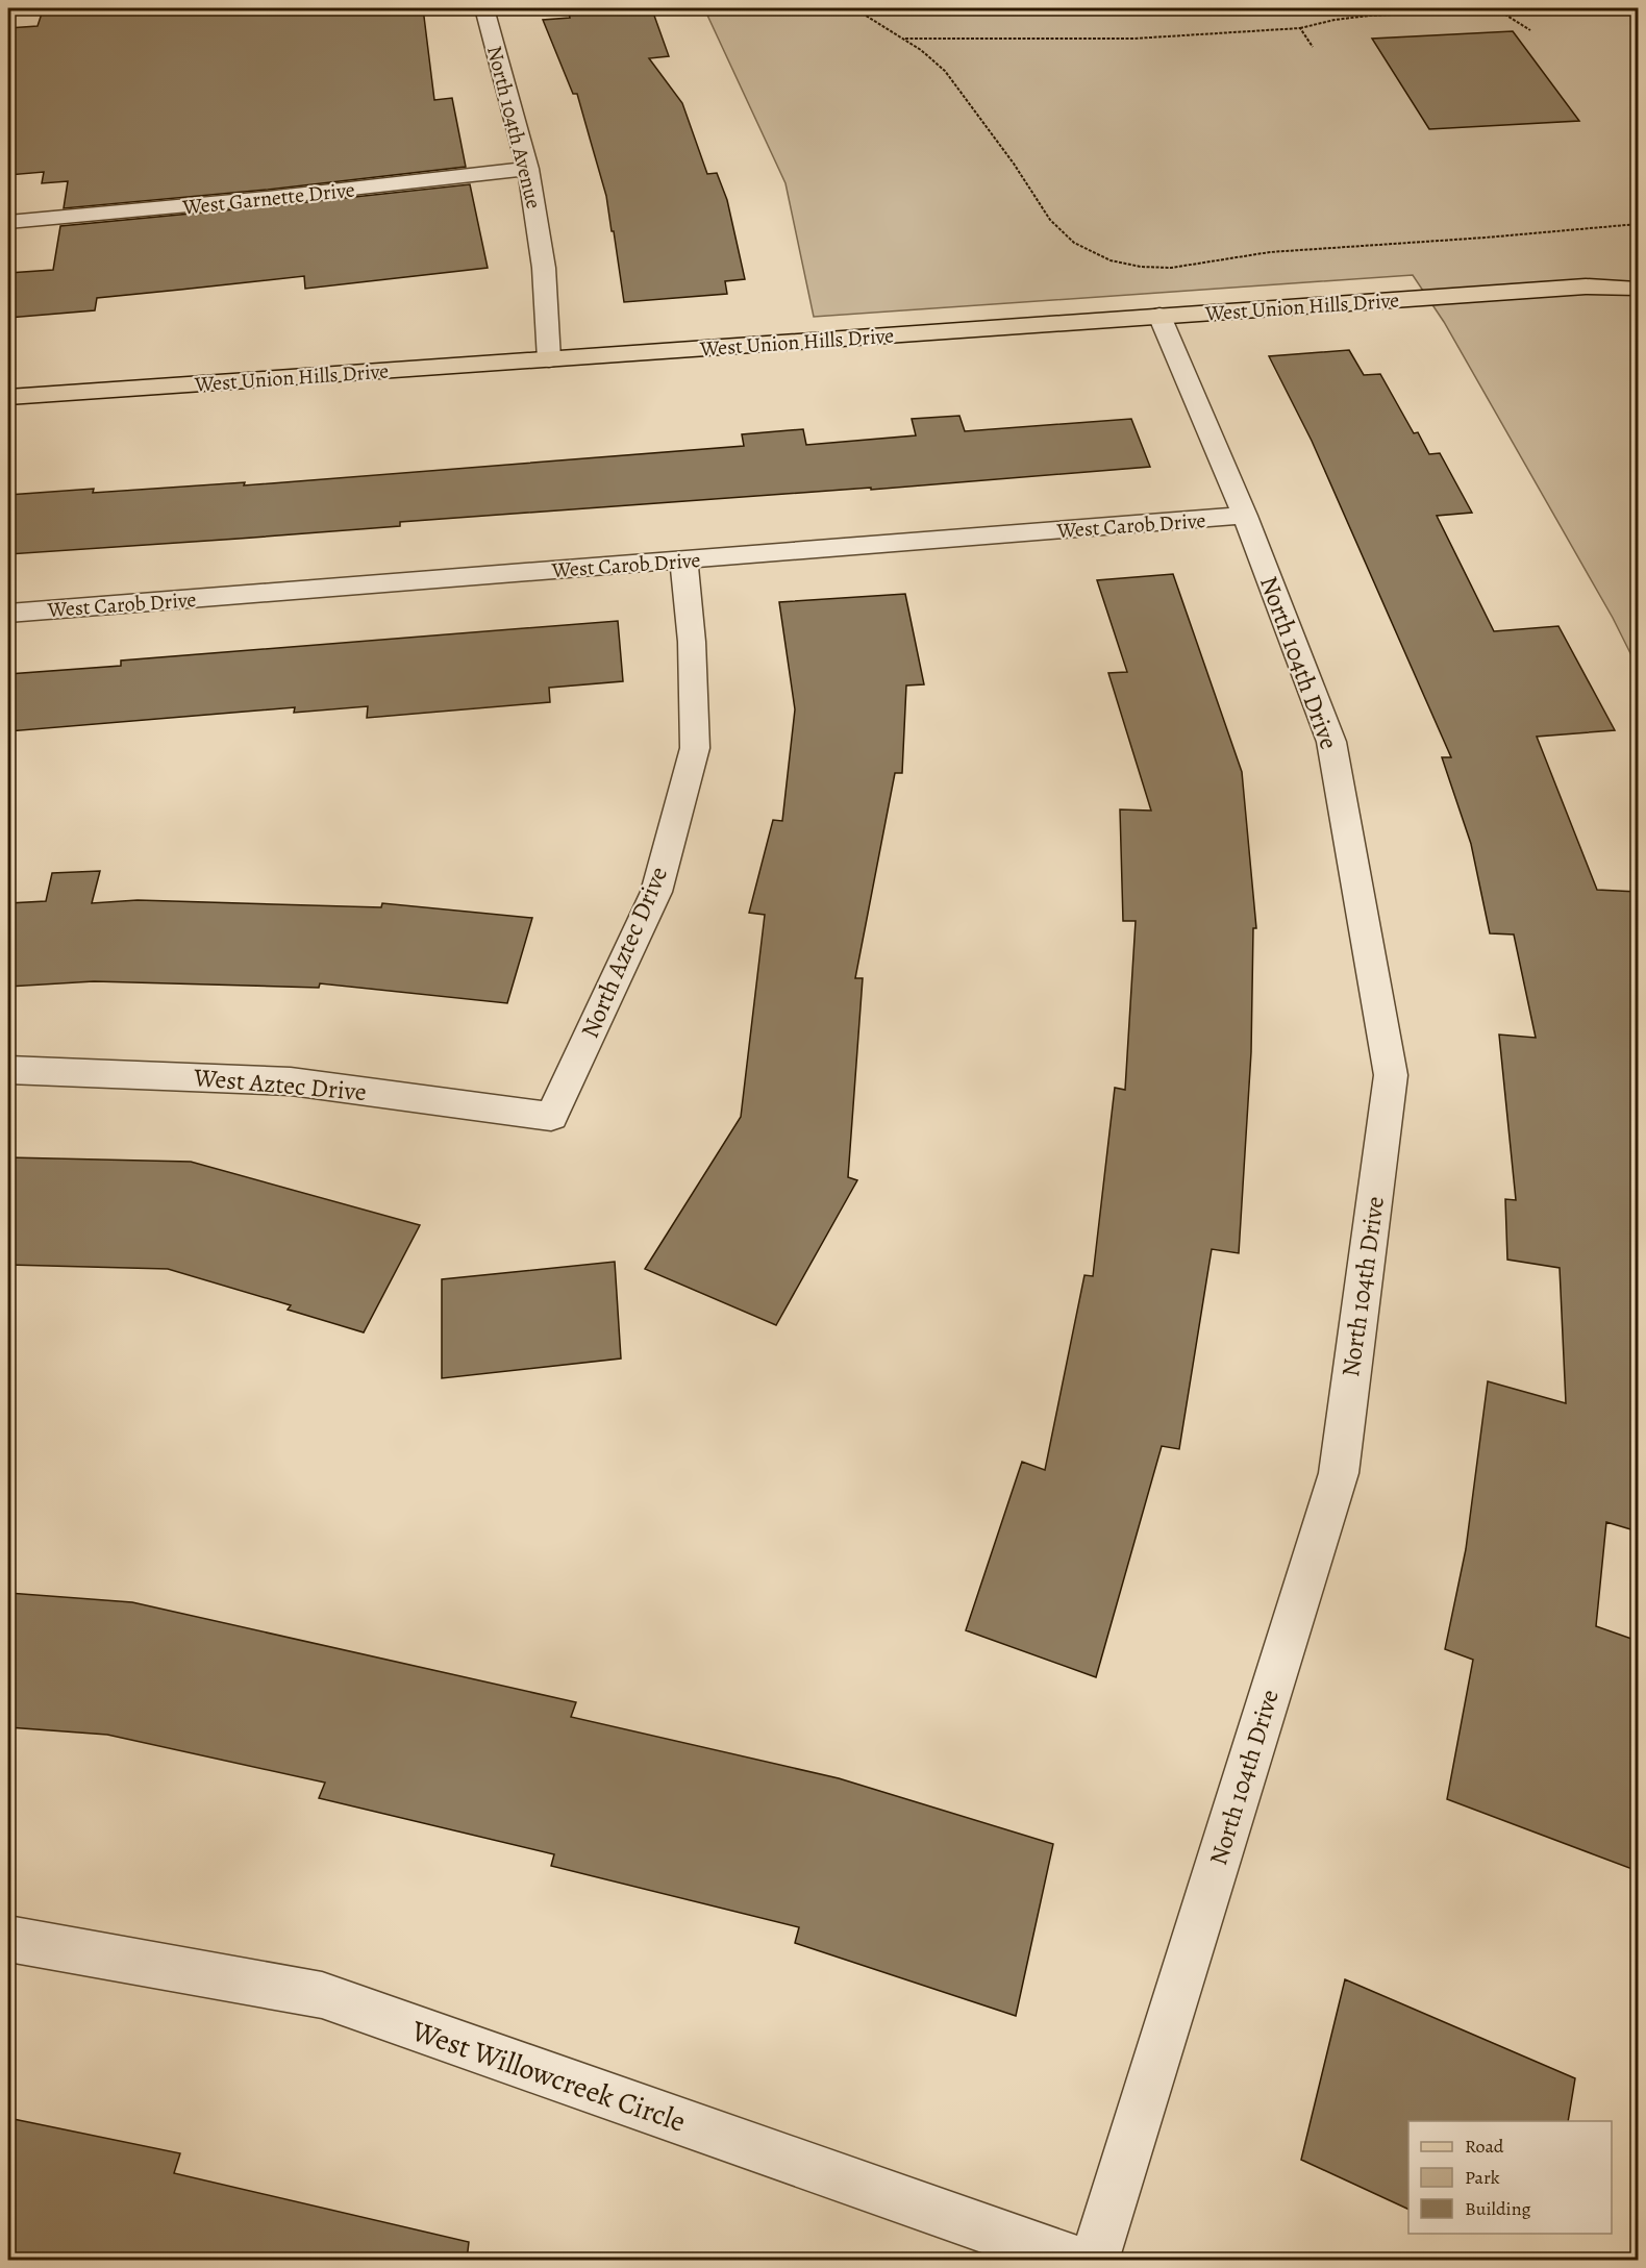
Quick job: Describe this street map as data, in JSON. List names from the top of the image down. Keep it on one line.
{"streets":{"main road":["West Union Hills Drive"],"street":["North 104th Avenue","West Garnette Drive","West Carob Drive","North 104th Drive","North Aztec Drive","West Aztec Drive","West Willowcreek Circle"]},"crossings":[["North 104th Avenue","West Garnette Drive"],["North 104th Avenue","West Union Hills Drive"],["West Union Hills Drive","North 104th Drive"],["West Carob Drive","North 104th Drive"],["West Carob Drive","North Aztec Drive"],["North Aztec Drive","West Aztec Drive"]],"legend":["Road","Park","Building"]}
